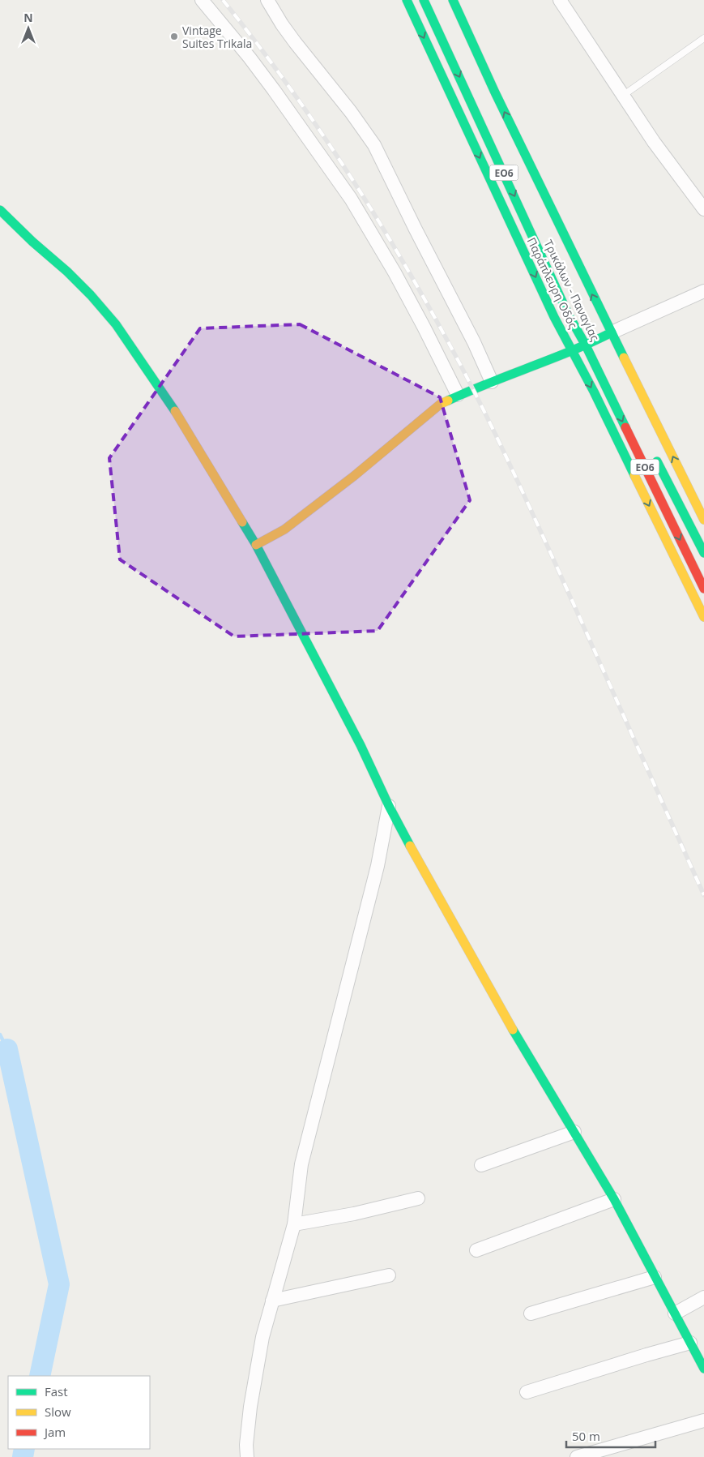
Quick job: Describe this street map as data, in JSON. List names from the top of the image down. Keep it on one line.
{"streets":{"street":["ΕΟ6","Παράπλευρη Οδός","Τρικάλων - Παναγίας"]},"places":["Vintage Suites Trikala"],"legend":["Fast","Slow","Jam"],"scale_bar":"50 m","north":"top"}
